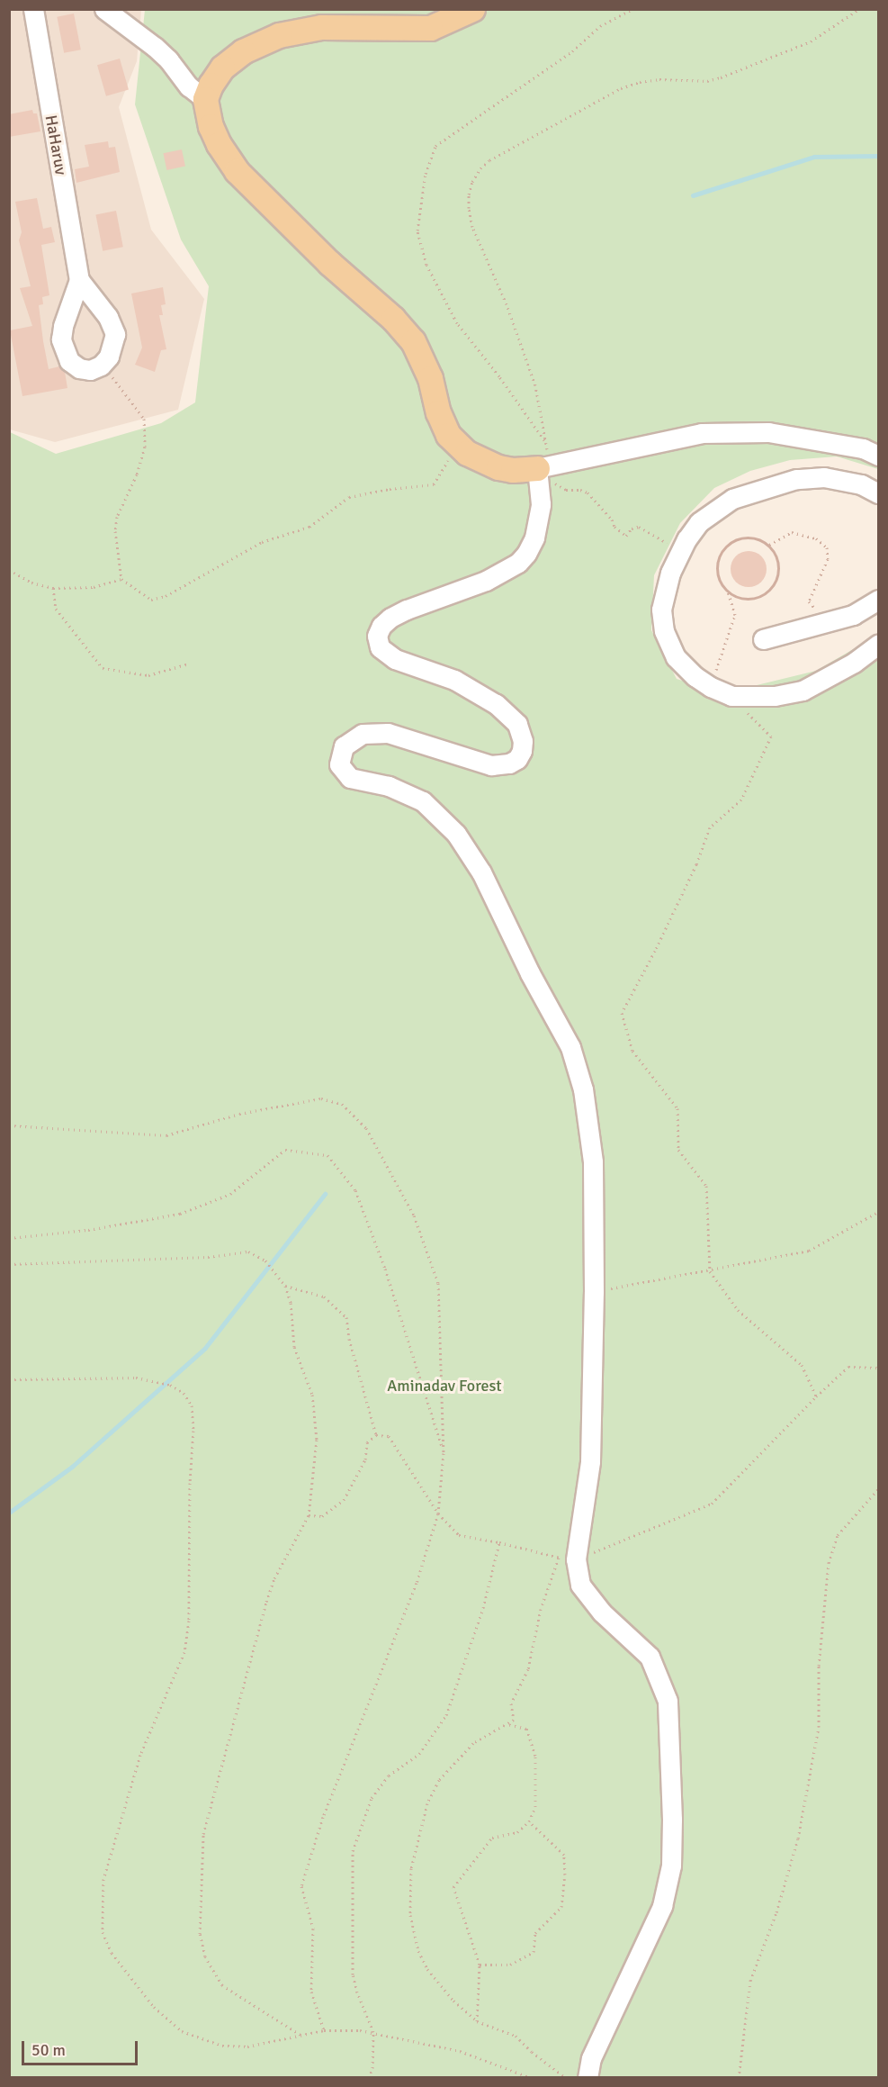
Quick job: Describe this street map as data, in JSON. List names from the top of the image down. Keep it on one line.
{"streets":{"street":["HaHaruv"]},"parks":["Aminadav Forest"],"scale_bar":"50 m"}
